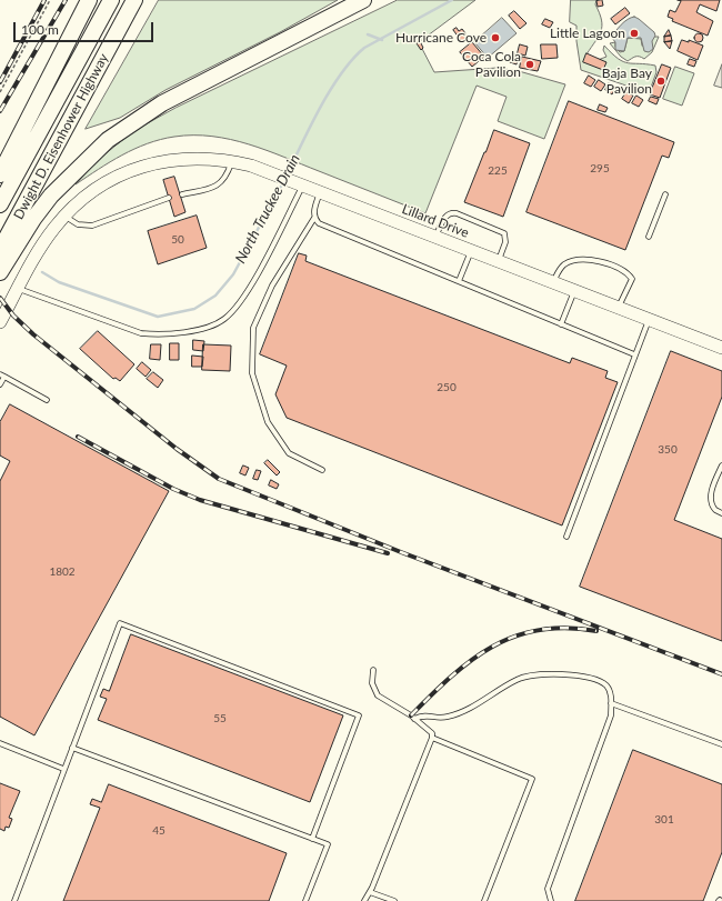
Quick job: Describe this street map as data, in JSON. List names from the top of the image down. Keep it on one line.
{"streets":{"highway":["Dwight D. Eisenhower Highway"],"street":["Lillard Drive"]},"water":["North Truckee Drain"],"places":["Little Lagoon","Hurricane Cove","Coca Cola Pavilion","Baja Bay Pavilion"],"house_numbers":["295","225","50","250","350","1802","55","301","45"],"scale_bar":"100 m"}
